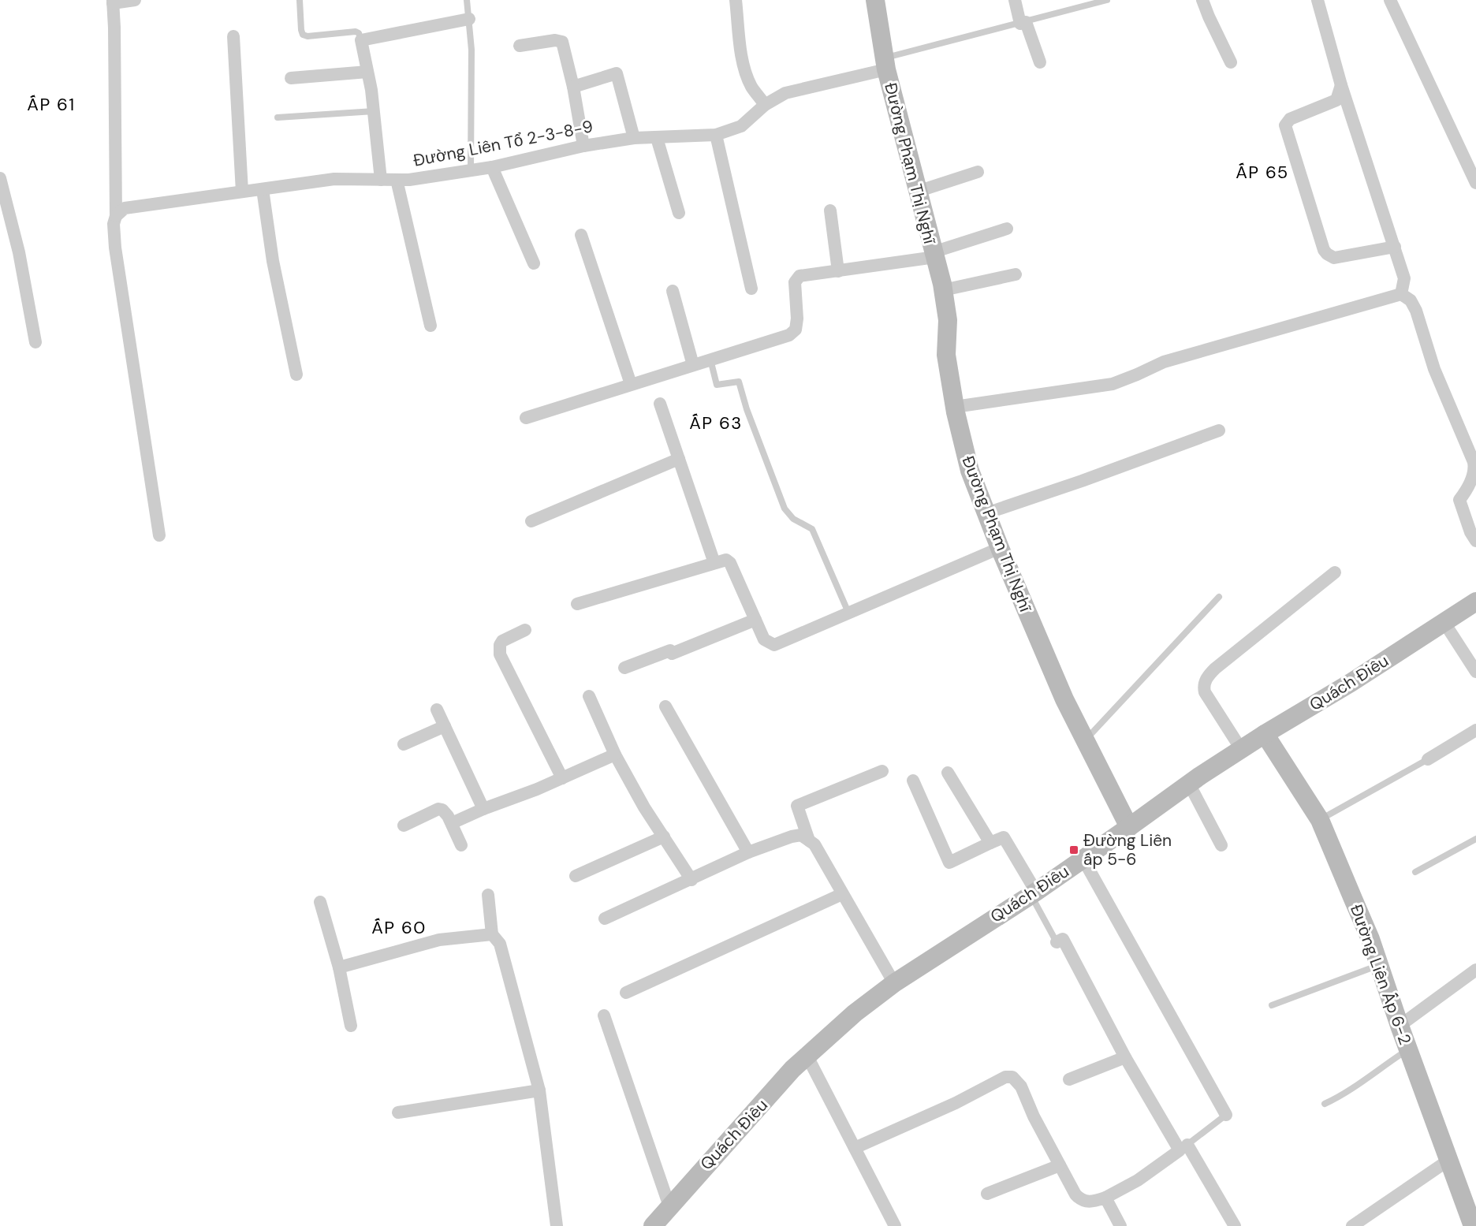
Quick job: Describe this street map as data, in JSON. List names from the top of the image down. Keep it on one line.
{"streets":{"street":["Đường Liên Tổ 2-3-8-9","Đường Phạm Thị Nghĩ","Quách Điêu","Đường Liên Ấp 6-2"]},"crossings":[["Đường Liên Tổ 2-3-8-9","Đường Phạm Thị Nghĩ"],["Đường Phạm Thị Nghĩ","Quách Điêu"],["Quách Điêu","Đường Liên Ấp 6-2"]],"districts":["ẤP 61","ẤP 65","ẤP 63","ẤP 60"],"places":{"transit":["Đường Liên ấp 5-6"]}}
